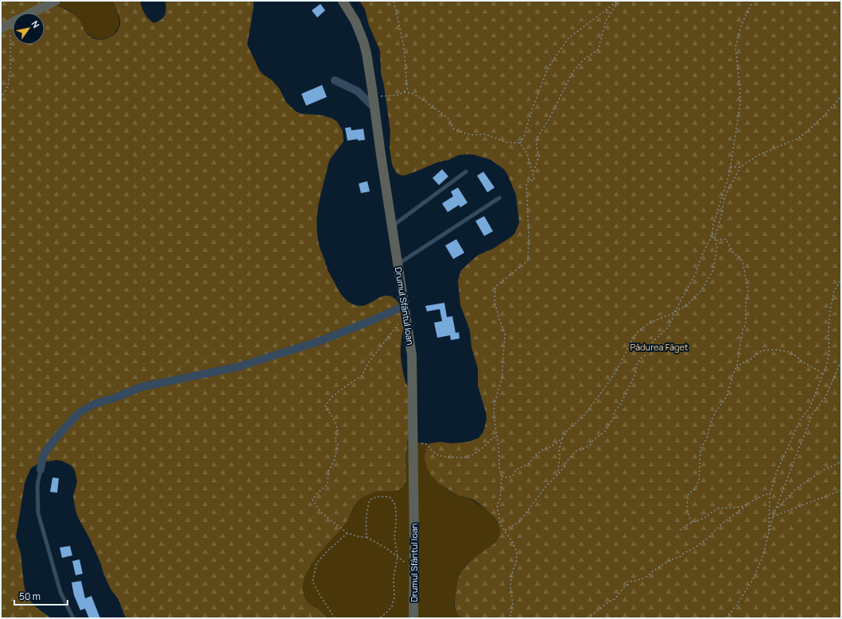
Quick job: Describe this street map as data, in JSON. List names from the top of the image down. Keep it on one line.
{"streets":{"main road":["Drumul Sfântul Ioan"]},"parks":["Pădurea Făget"],"scale_bar":"50 m","north":"top right"}
